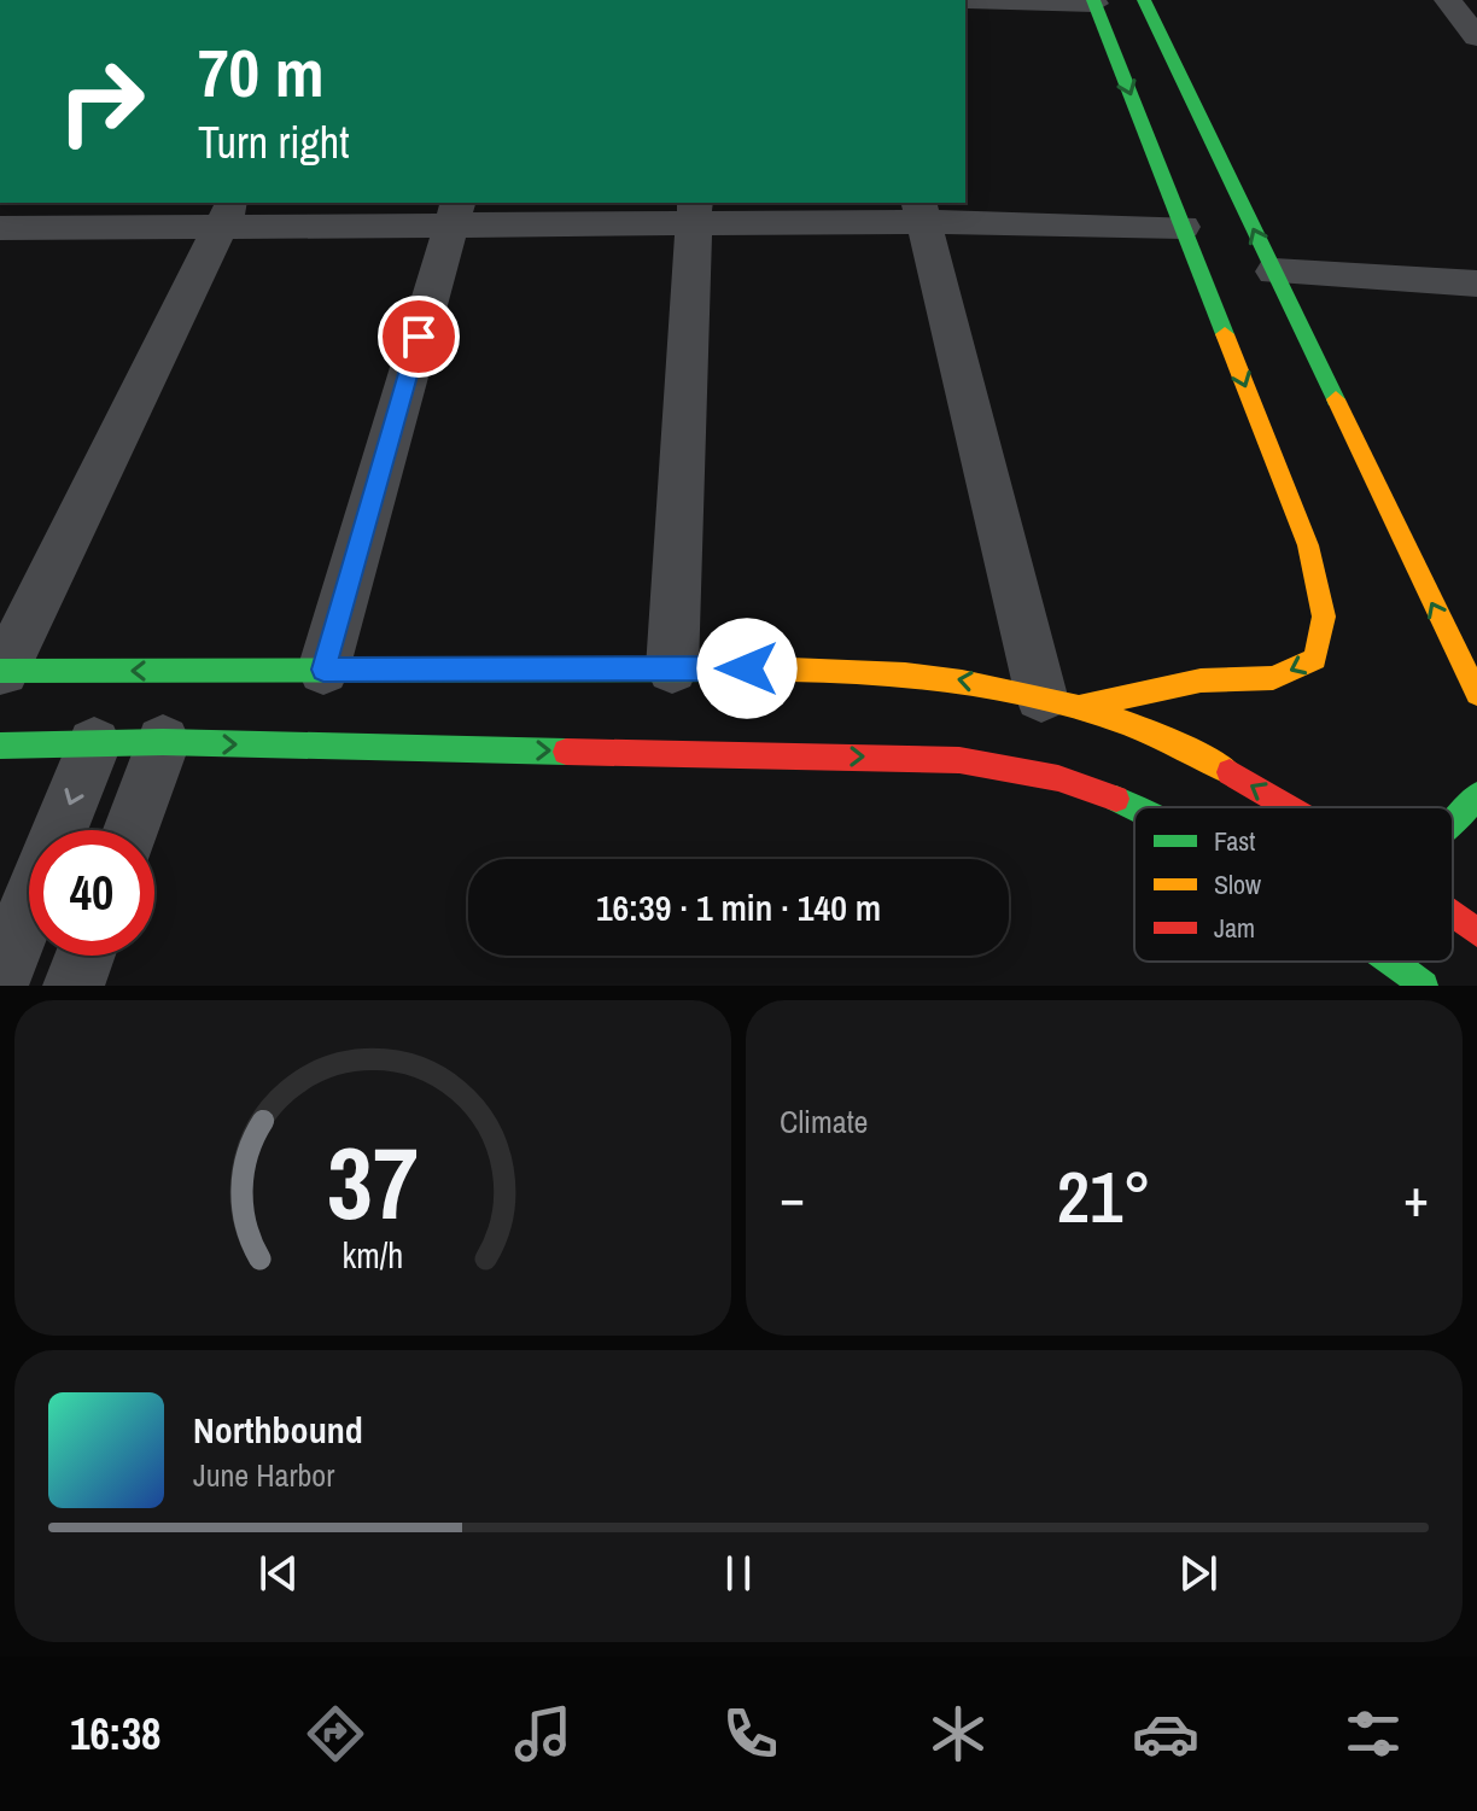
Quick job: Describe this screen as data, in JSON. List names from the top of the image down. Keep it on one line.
{"legend":["Fast","Slow","Jam"],"page":{"turn":["70 m","Turn right"],"limit":"40","trip":"16:39 · 1 min · 140 m","tile":"Climate","heat":["−","21°","+"],"song":["Northbound","June Harbor"],"tabs":"16:38","gauge":["37","km/h"]}}
